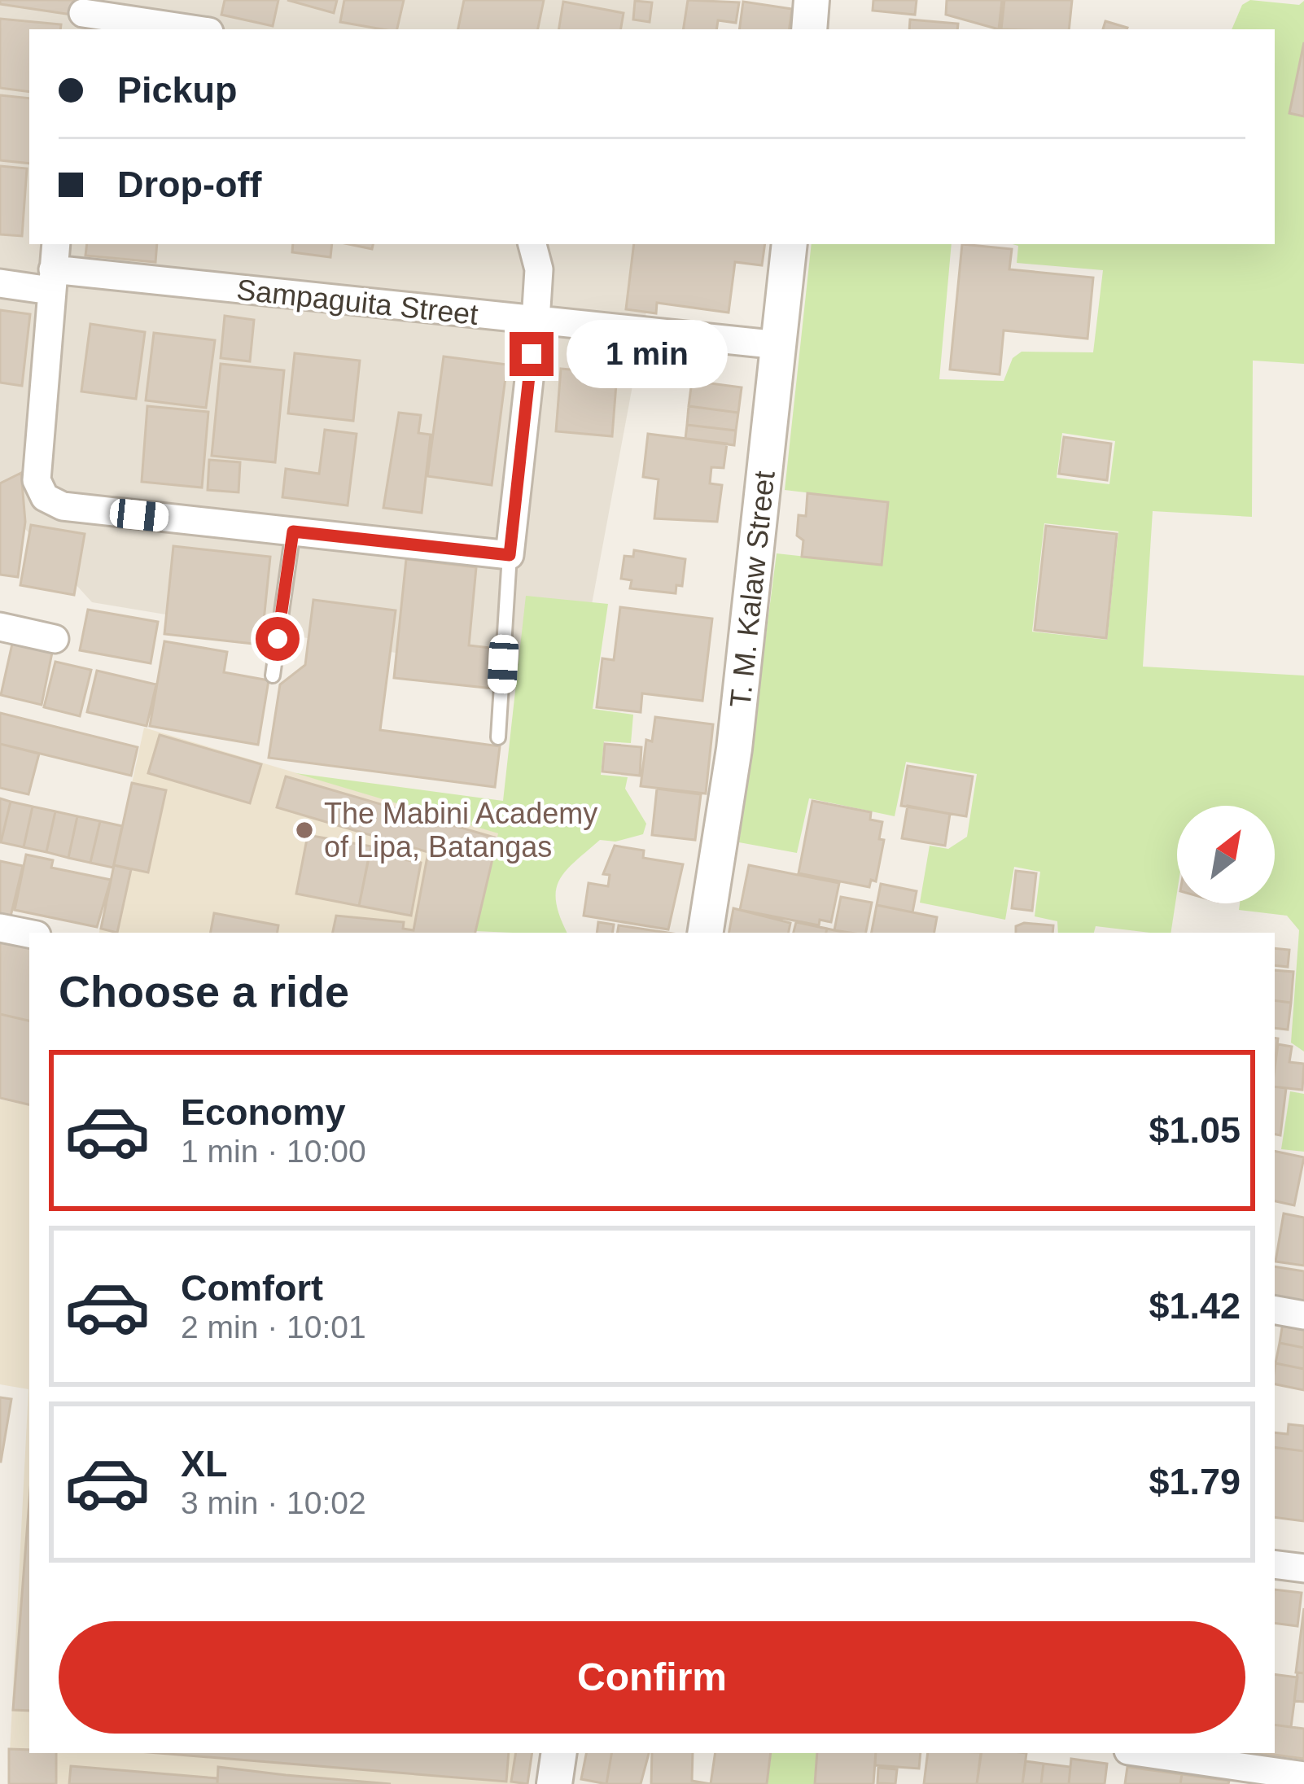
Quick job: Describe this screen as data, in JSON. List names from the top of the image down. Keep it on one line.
{"streets":{"street":["Sampaguita Street","T. M. Kalaw Street"]},"crossings":[["Sampaguita Street","T. M. Kalaw Street"]],"places":["The Mabini Academy of Lipa, Batangas"],"north":"top right","page":{"banner":["Pickup","Drop-off"],"bubble":"1 min","heading":"Choose a ride","list":[{"name":"Economy","note":"1 min · 10:00","value":"$1.05"},{"name":"Comfort","note":"2 min · 10:01","value":"$1.42"},{"name":"XL","note":"3 min · 10:02","value":"$1.79"}],"buttons":"Confirm"}}
